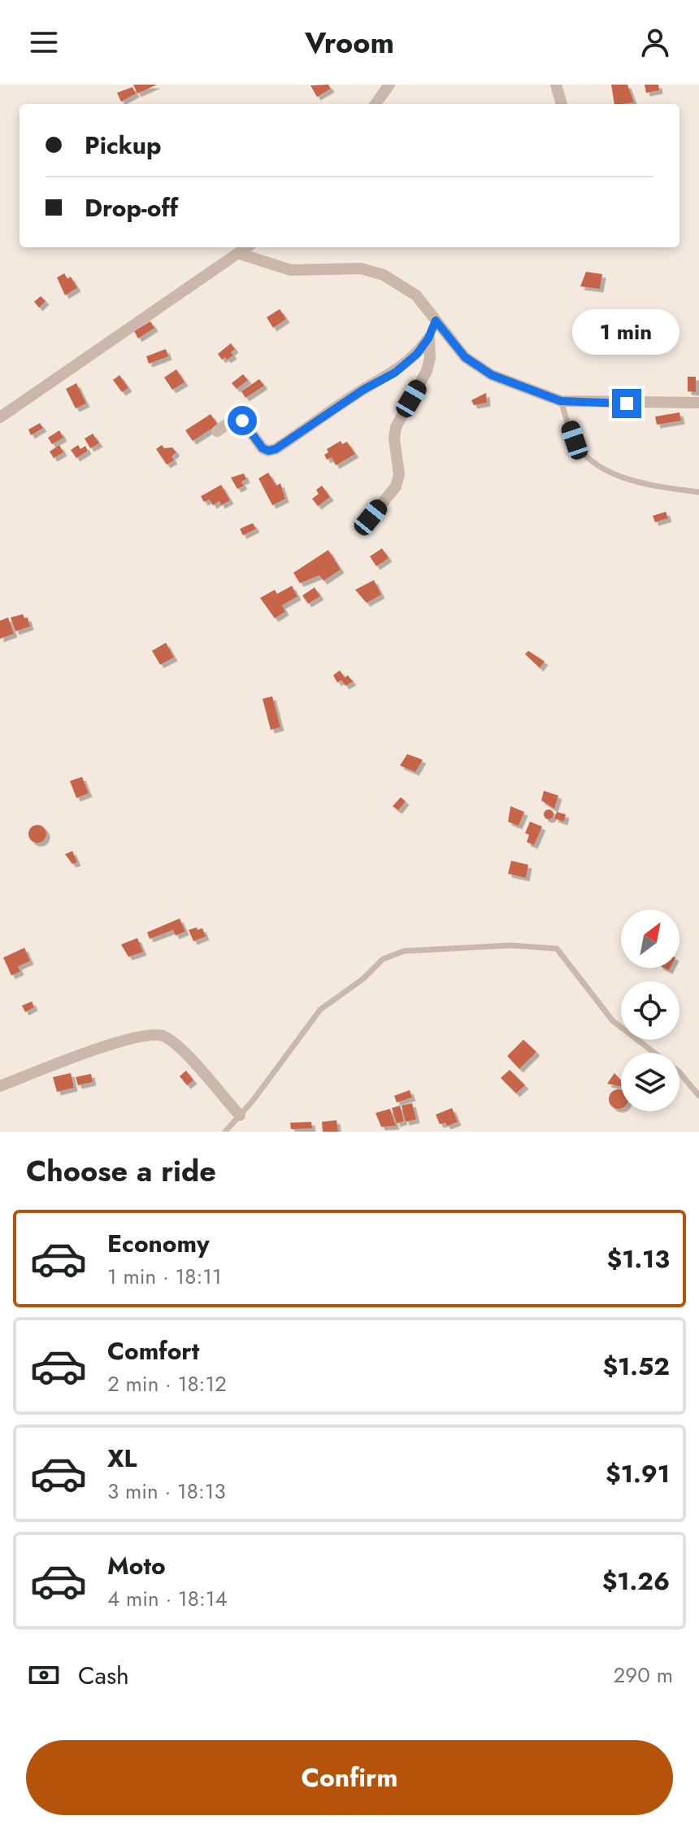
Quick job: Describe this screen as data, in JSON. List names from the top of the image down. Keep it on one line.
{"north":"top right","page":{"header":"Vroom","banner":["Pickup","Drop-off"],"bubble":"1 min","heading":"Choose a ride","list":[{"name":"Economy","note":"1 min · 18:11","value":"$1.13"},{"name":"Comfort","note":"2 min · 18:12","value":"$1.52"},{"name":"XL","note":"3 min · 18:13","value":"$1.91"},{"name":"Moto","note":"4 min · 18:14","value":"$1.26"}],"pay":["Cash","290 m"],"buttons":"Confirm"}}
